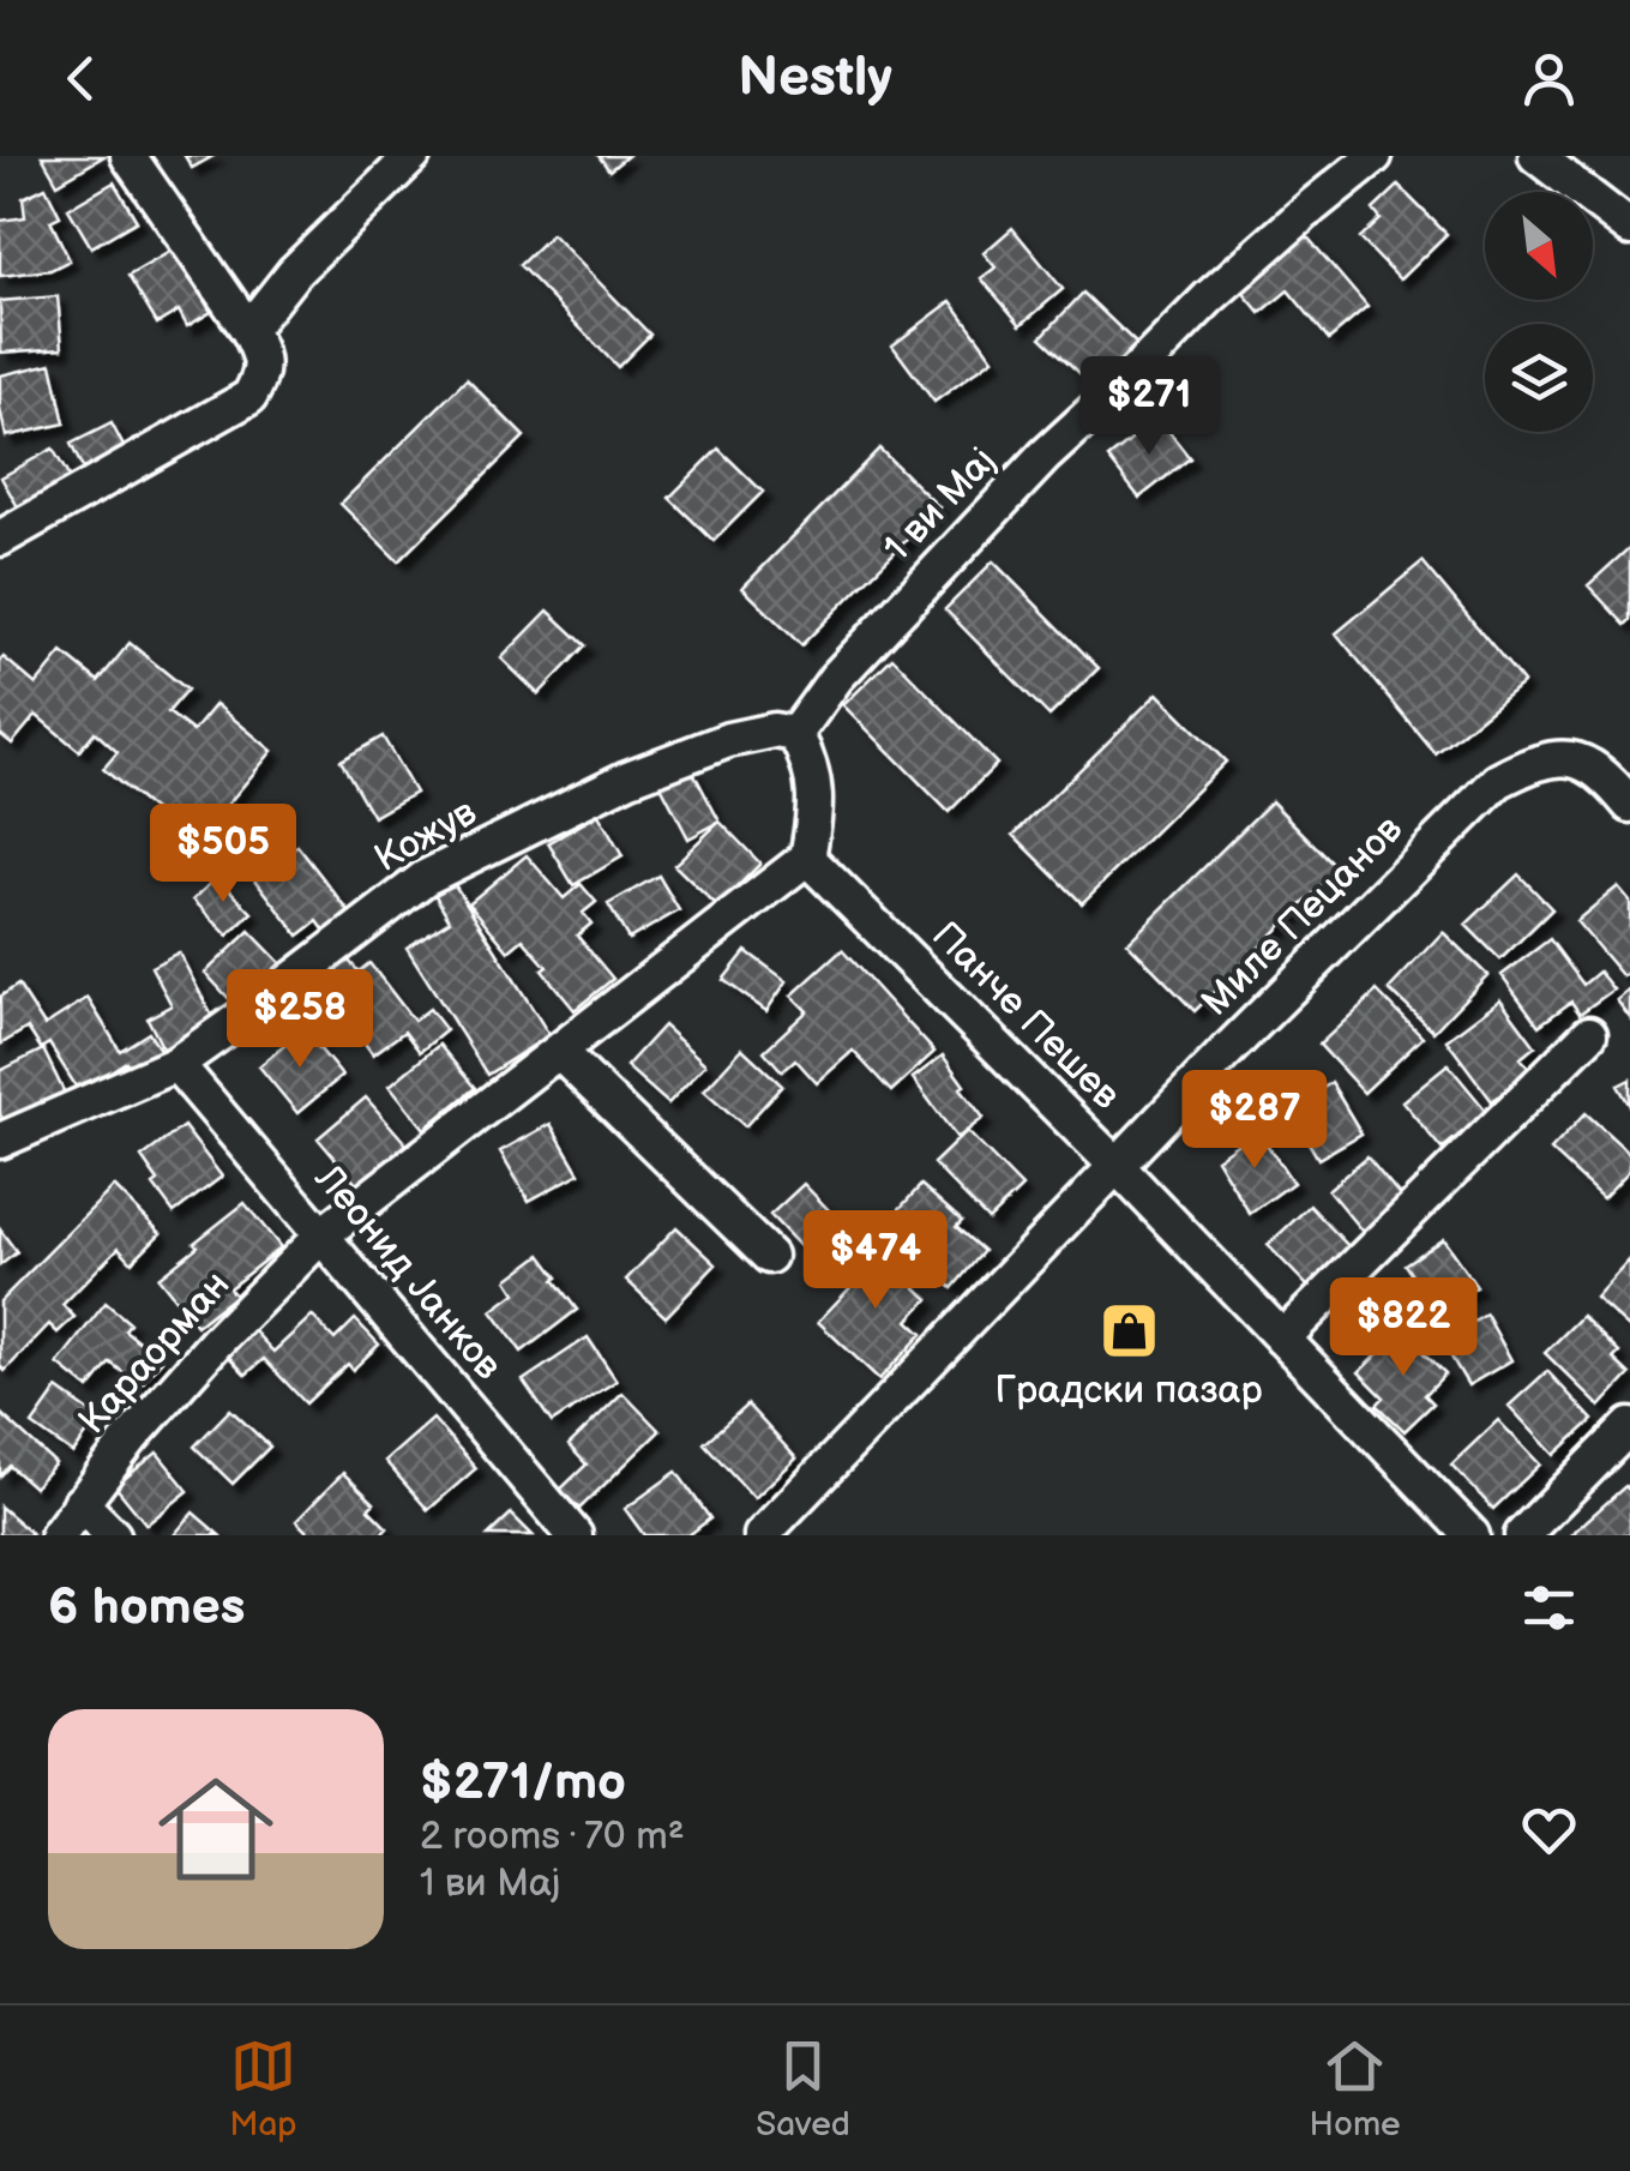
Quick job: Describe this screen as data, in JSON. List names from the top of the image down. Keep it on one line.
{"streets":{"street":["1 ви Мај","Кожув","Миле Пецанов","Панче Пешев","Леонид Јанков","Караорман"]},"crossings":[["1 ви Мај","Кожув"],["Кожув","Леонид Јанков"],["Миле Пецанов","Панче Пешев"],["Панче Пешев","Караорман"],["Леонид Јанков","Караорман"]],"places":{"shop":["Градски пазар"]},"north":"bottom right","page":{"header":"Nestly","price":["$271","$505","$258","$287","$474","$822"],"heading":"6 homes","list":[{"name":"$271/mo","note":"2 rooms · 70 m² · 1 ви Мај"}],"tabs":["Map","Saved","Home"]}}
